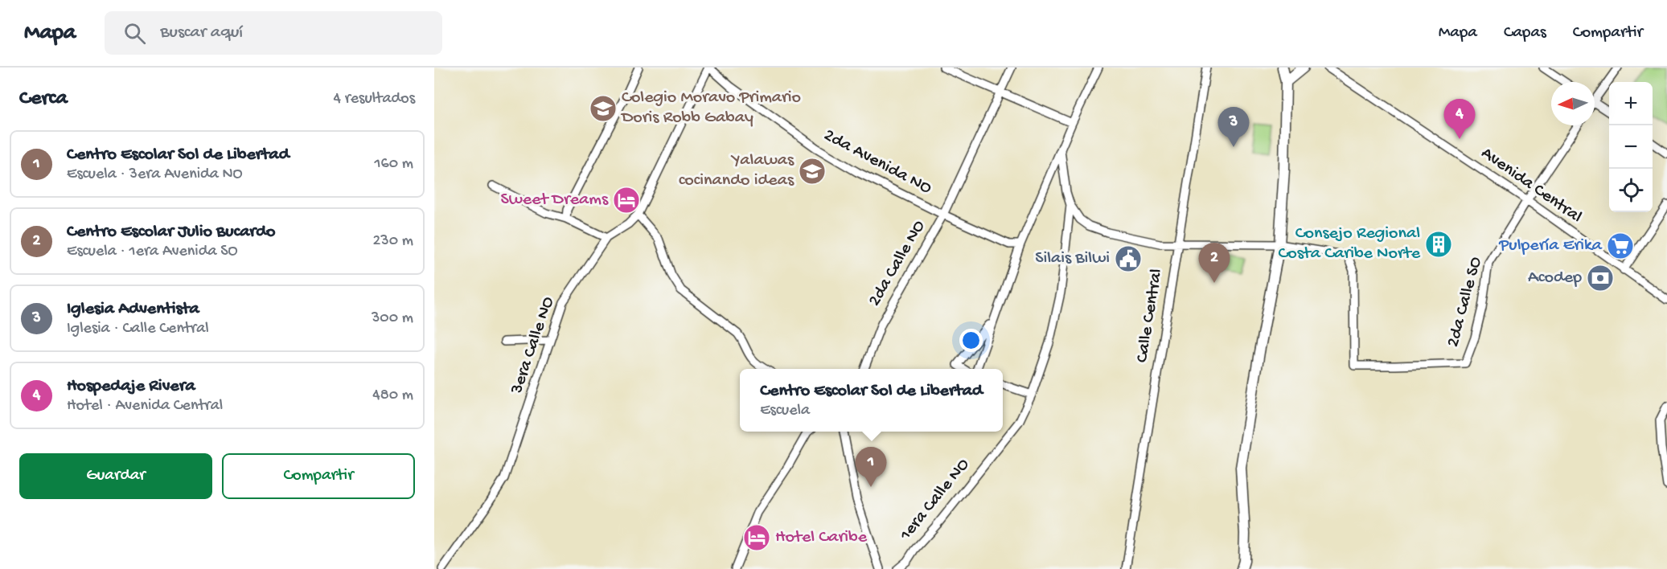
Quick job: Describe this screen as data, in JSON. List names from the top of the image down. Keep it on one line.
{"streets":{"street":["2da Avenida NO","Avenida Central","2da Calle NO","2da Calle SO","Calle Central","3era Calle NO","1era Calle NO"]},"crossings":[["2da Avenida NO","2da Calle NO"],["2da Avenida NO","3era Calle NO"],["Avenida Central","2da Calle SO"]],"places":{"school or university":["Colegio Moravo Primario Doris Robb Gabay","Yalawas cocinando ideas"],"hotel":["Sweet Dreams","Hotel Caribe"],"building":["Consejo Regional Costa Caribe Norte"],"supermarket":["Pulpería Erika"],"public building":["Silais Bilwi"],"bank":["Acodep"]},"north":"left","page":{"header":"Mapa","search":"Buscar aquí","nav":["Mapa","Capas","Compartir"],"heading":["Cerca","4 resultados"],"map_buttons":["+","−"],"pins":["4","3","2","1"],"list":[{"mark":"1","name":"Centro Escolar Sol de Libertad","note":"Escuela · 3era Avenida NO","value":"160 m"},{"mark":"2","name":"Centro Escolar Julio Bucardo","note":"Escuela · 1era Avenida SO","value":"230 m"},{"mark":"3","name":"Iglesia Adventista","note":"Iglesia · Calle Central","value":"300 m"},{"mark":"4","name":"Hospedaje Rivera","note":"Hotel · Avenida Central","value":"480 m"}],"popup":["Centro Escolar Sol de Libertad","Escuela"],"buttons":["Guardar","Compartir"]}}
